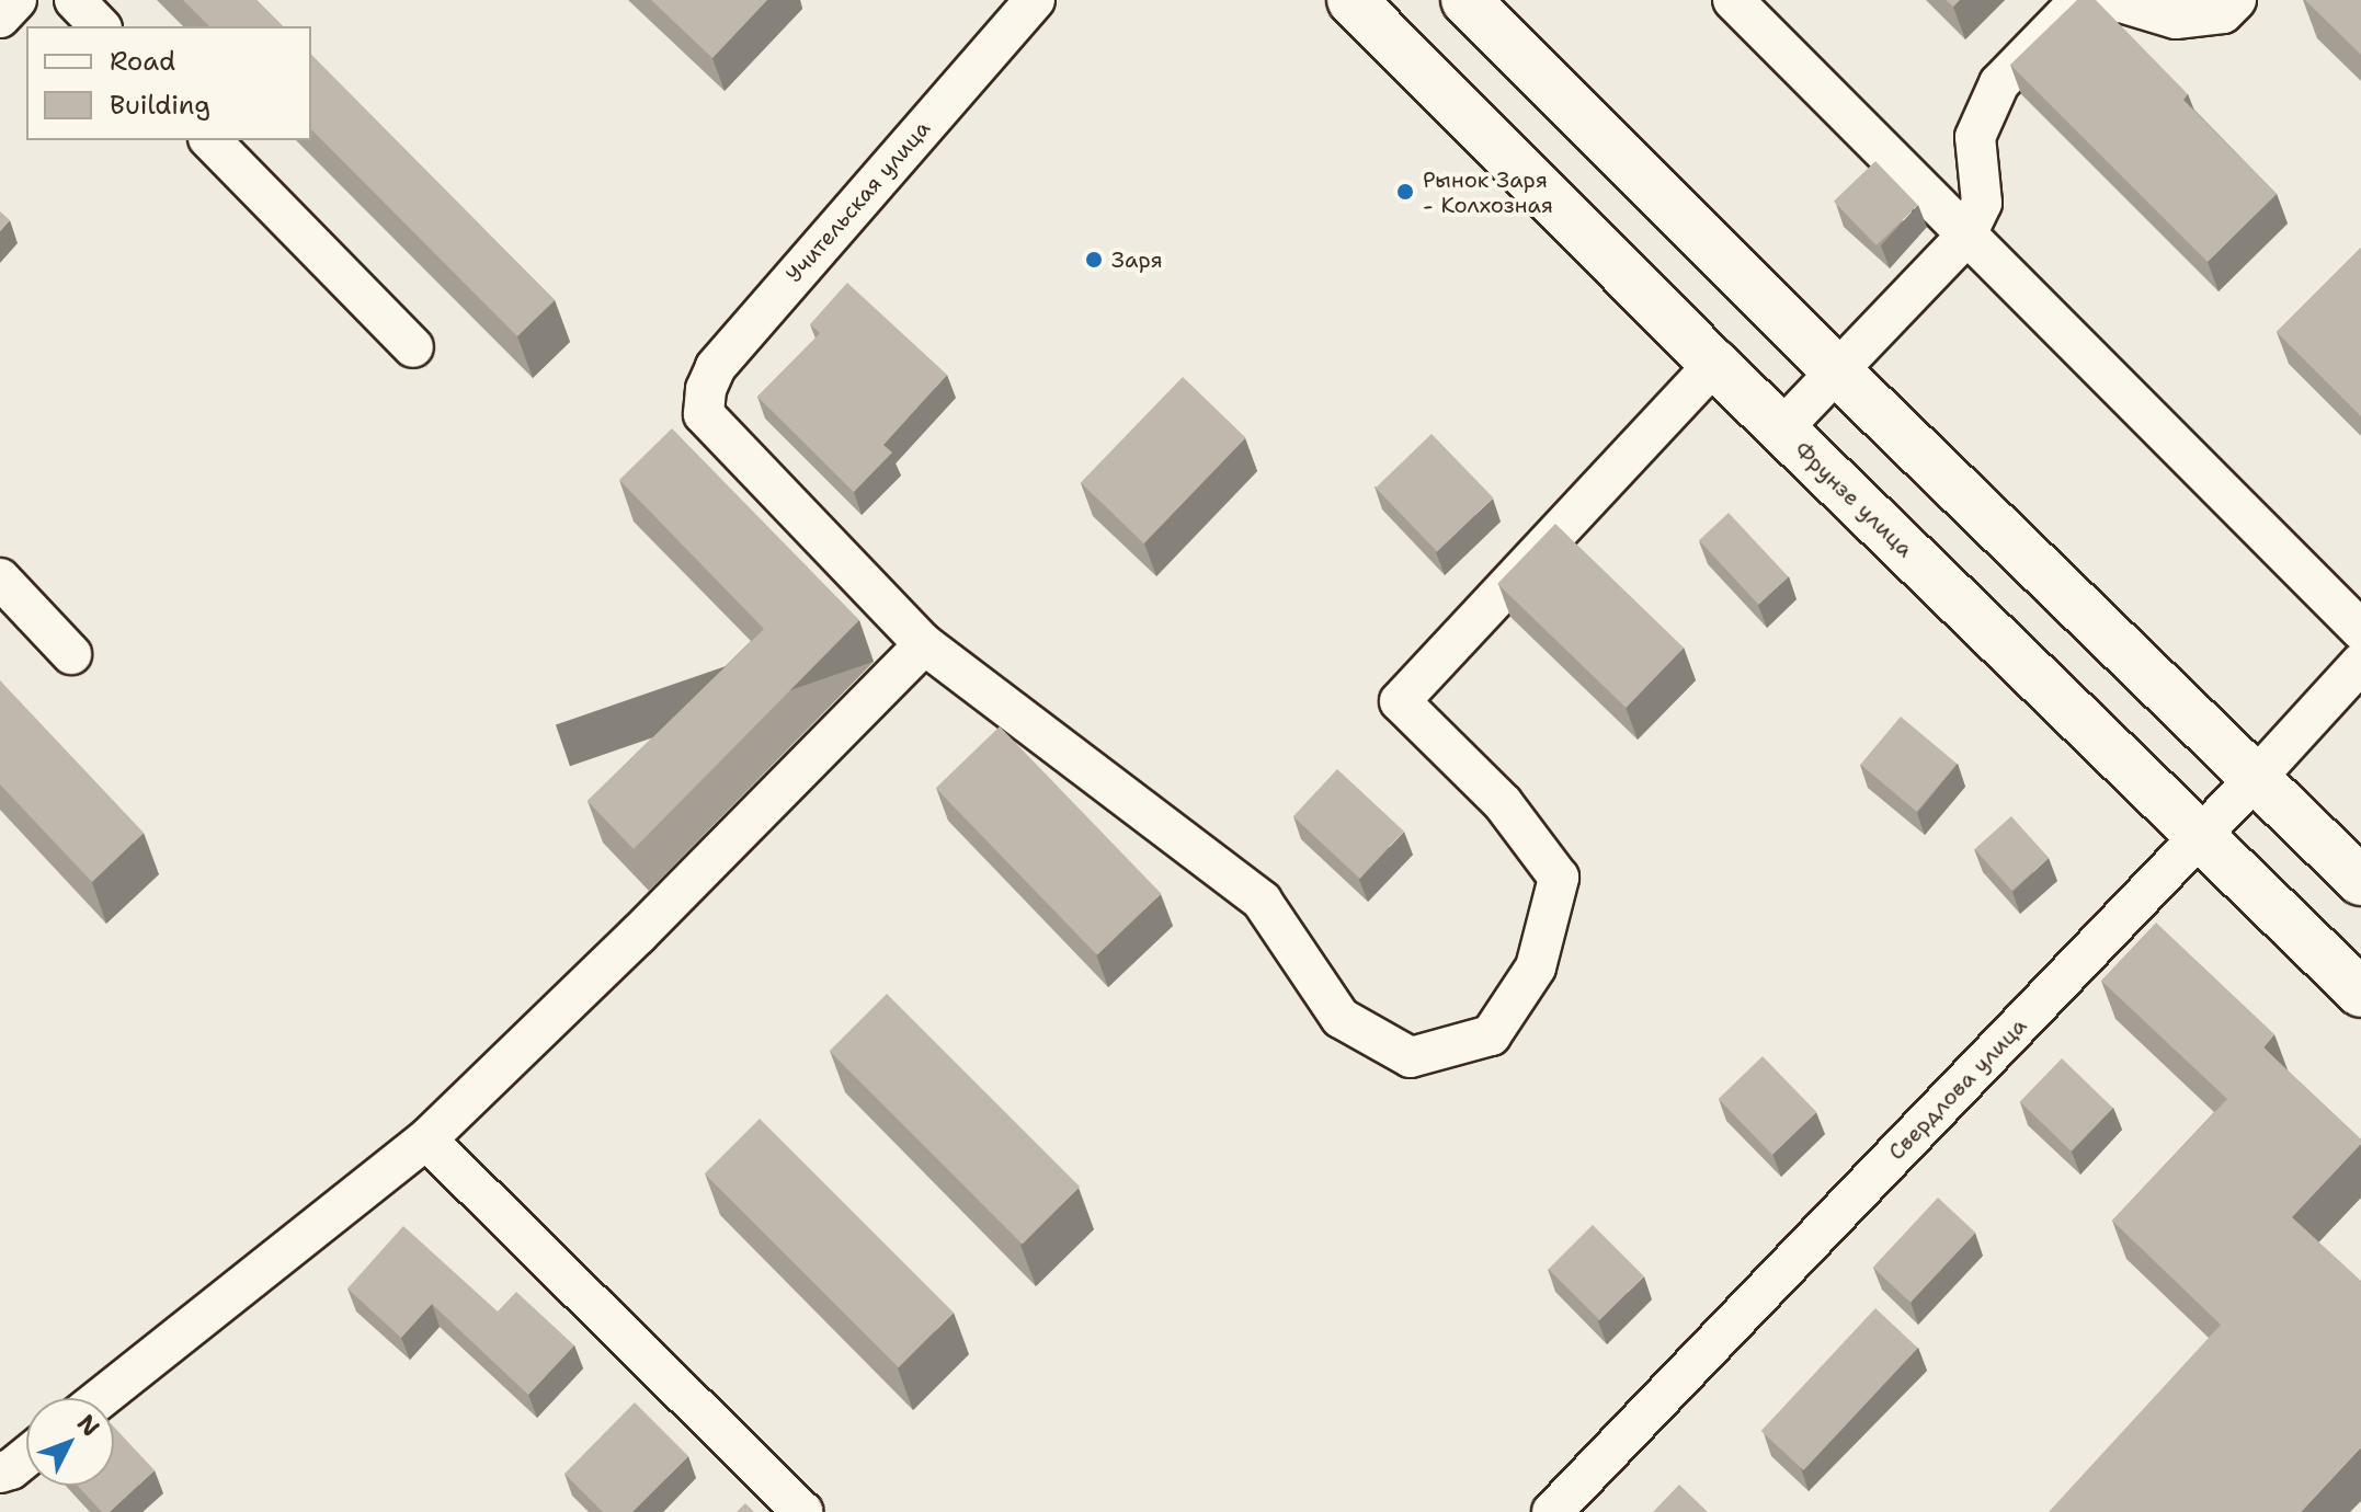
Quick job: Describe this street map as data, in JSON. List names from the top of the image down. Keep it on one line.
{"streets":{"main road":["Фрунзе улица"],"street":["Учительская улица","Свердлова улица"]},"crossings":[["Фрунзе улица","Свердлова улица"]],"places":["Рынок Заря - Колхозная","Заря"],"legend":["Road","Building"],"north":"top right"}
